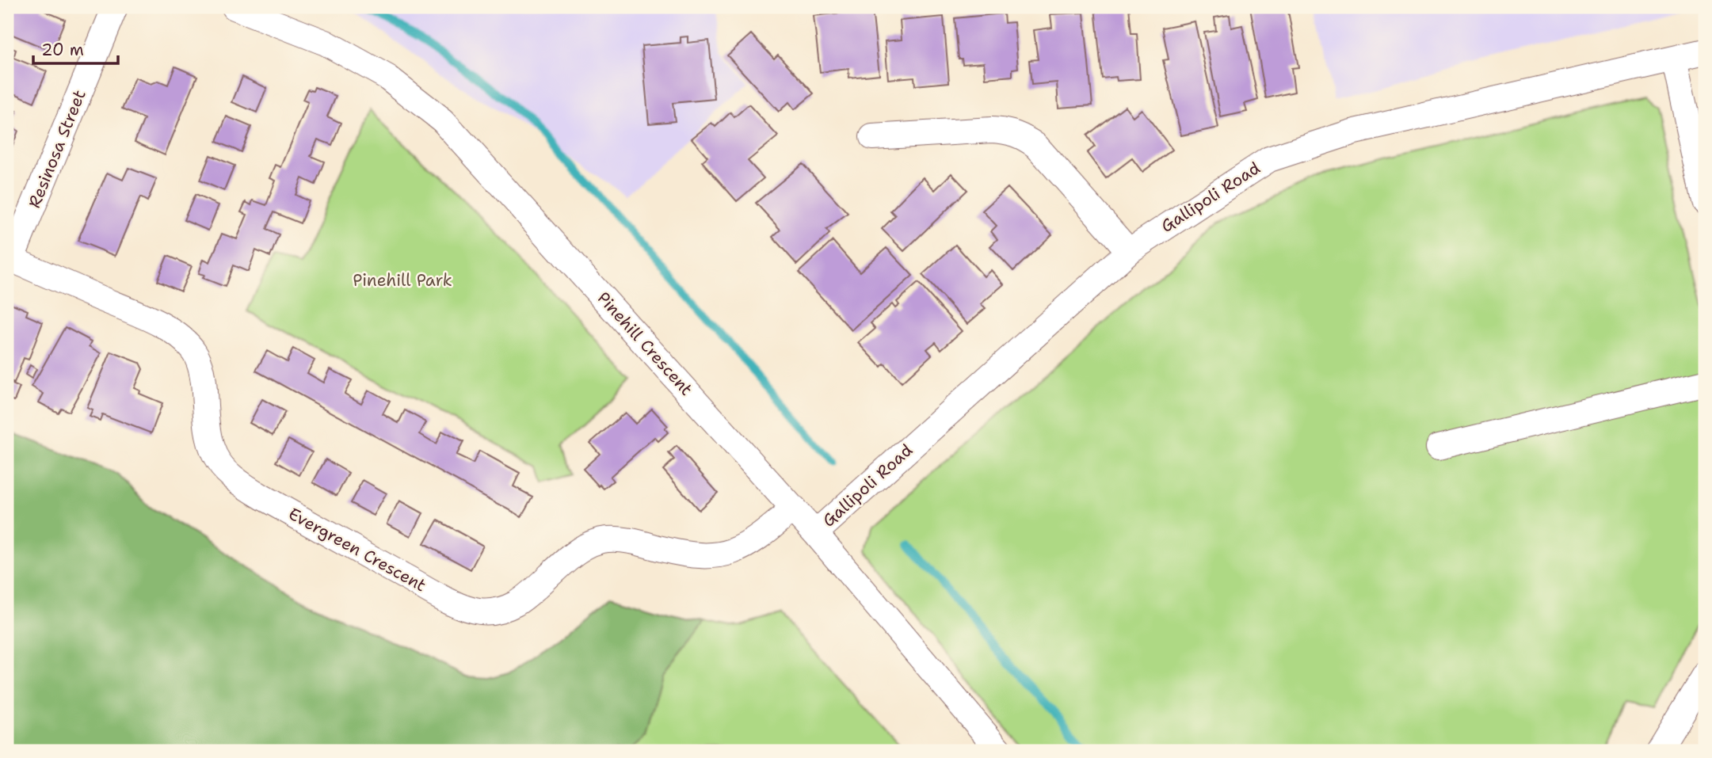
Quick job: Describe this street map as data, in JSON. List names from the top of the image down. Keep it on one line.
{"streets":{"street":["Resinosa Street","Gallipoli Road","Pinehill Crescent","Evergreen Crescent"]},"crossings":[["Resinosa Street","Evergreen Crescent"],["Gallipoli Road","Pinehill Crescent"],["Pinehill Crescent","Evergreen Crescent"]],"parks":["Pinehill Park"],"scale_bar":"20 m"}
